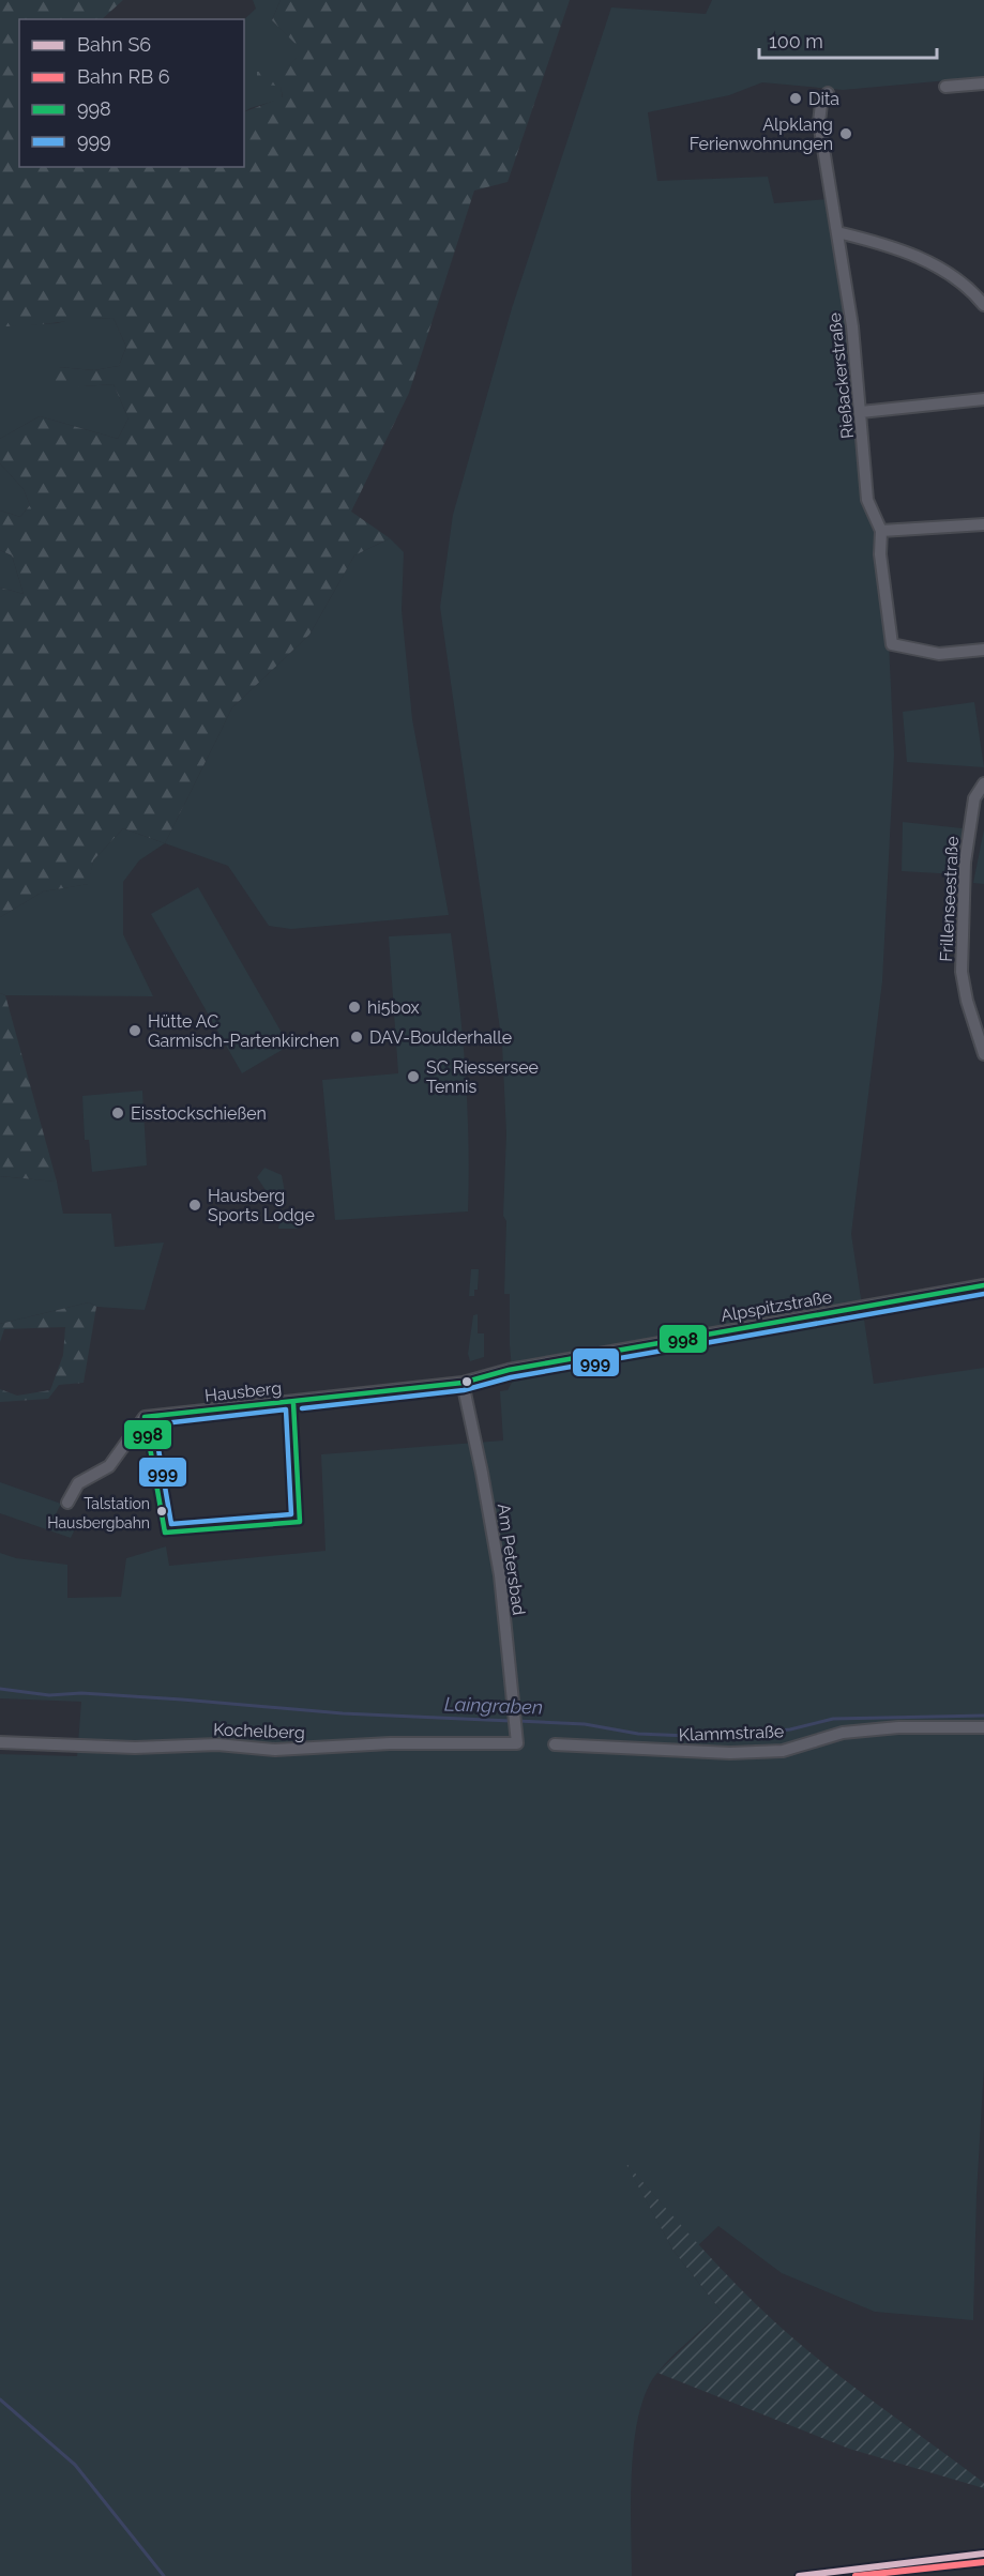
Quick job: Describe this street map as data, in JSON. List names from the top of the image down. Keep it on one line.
{"streets":{"street":["Rießackerstraße","Frillenseestraße","Alpspitzstraße","Hausberg","Am Petersbad","Kochelberg","Klammstraße"]},"crossings":[["Alpspitzstraße","Hausberg"],["Alpspitzstraße","Am Petersbad"],["Hausberg","Am Petersbad"],["Am Petersbad","Kochelberg"]],"water":["Laingraben"],"places":["Dita","Alpklang Ferienwohnungen","hi5box","Hütte AC Garmisch-Partenkirchen","DAV-Boulderhalle","SC Riessersee Tennis","Eisstockschießen","Hausberg Sports Lodge","Talstation Hausbergbahn"],"lines":["transit line 998","transit line 999","rail line S6"],"legend":["Bahn S6","Bahn RB 6","998","999"],"scale_bar":"100 m"}
